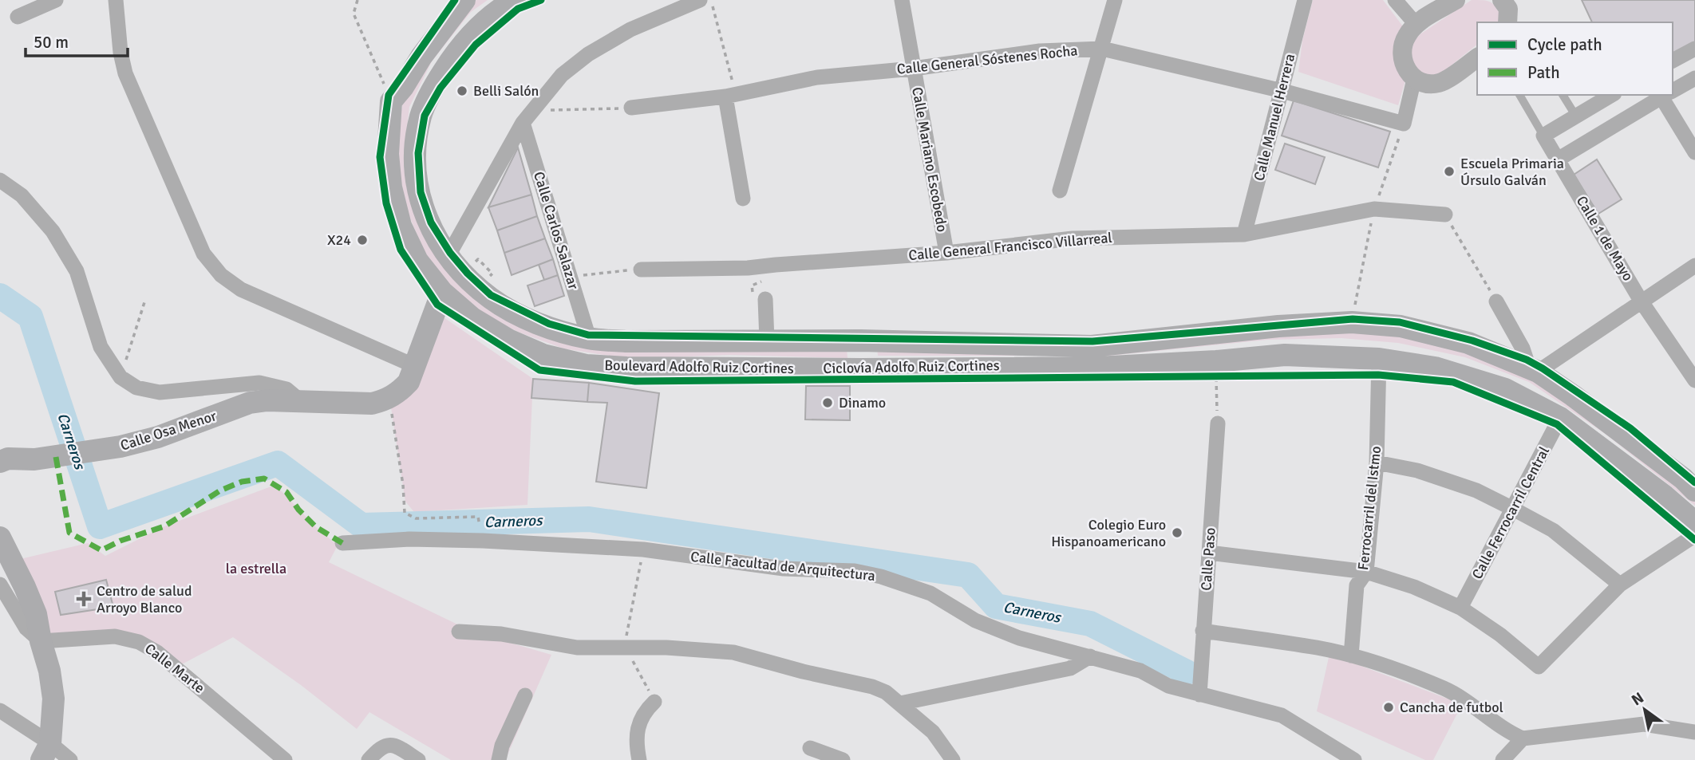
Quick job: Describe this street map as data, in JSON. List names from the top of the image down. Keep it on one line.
{"streets":{"main road":["Boulevard Adolfo Ruiz Cortines","Calle Osa Menor"],"street":["Calle General Sóstenes Rocha","Calle Manuel Herrera","Calle Mariano Escobedo","Calle Carlos Salazar","Calle 1 de Mayo","Calle General Francisco Villarreal","Ferrocarril del Istmo","Calle Ferrocarril Central","Calle Paso","Calle Facultad de Arquitectura","Calle Marte"],"cycle path":["Ciclovía Adolfo Ruiz Cortines"]},"crossings":[["Calle General Sóstenes Rocha","Calle Manuel Herrera"],["Calle General Sóstenes Rocha","Calle Mariano Escobedo"],["Calle Manuel Herrera","Calle General Francisco Villarreal"],["Calle Mariano Escobedo","Calle General Francisco Villarreal"],["Calle Carlos Salazar","Boulevard Adolfo Ruiz Cortines"],["Boulevard Adolfo Ruiz Cortines","Ferrocarril del Istmo"],["Boulevard Adolfo Ruiz Cortines","Calle Ferrocarril Central"],["Calle Paso","Calle Facultad de Arquitectura"]],"water":["Carneros"],"parks":["la estrella"],"places":{"other":["Belli Salón","Escuela Primaria Úrsulo Galván","X24","Dinamo","Colegio Euro Hispanoamericano","Cancha de futbol"],"health":["Centro de salud Arroyo Blanco"]},"legend":["Cycle path","Path"],"scale_bar":"50 m","north":"top left"}
